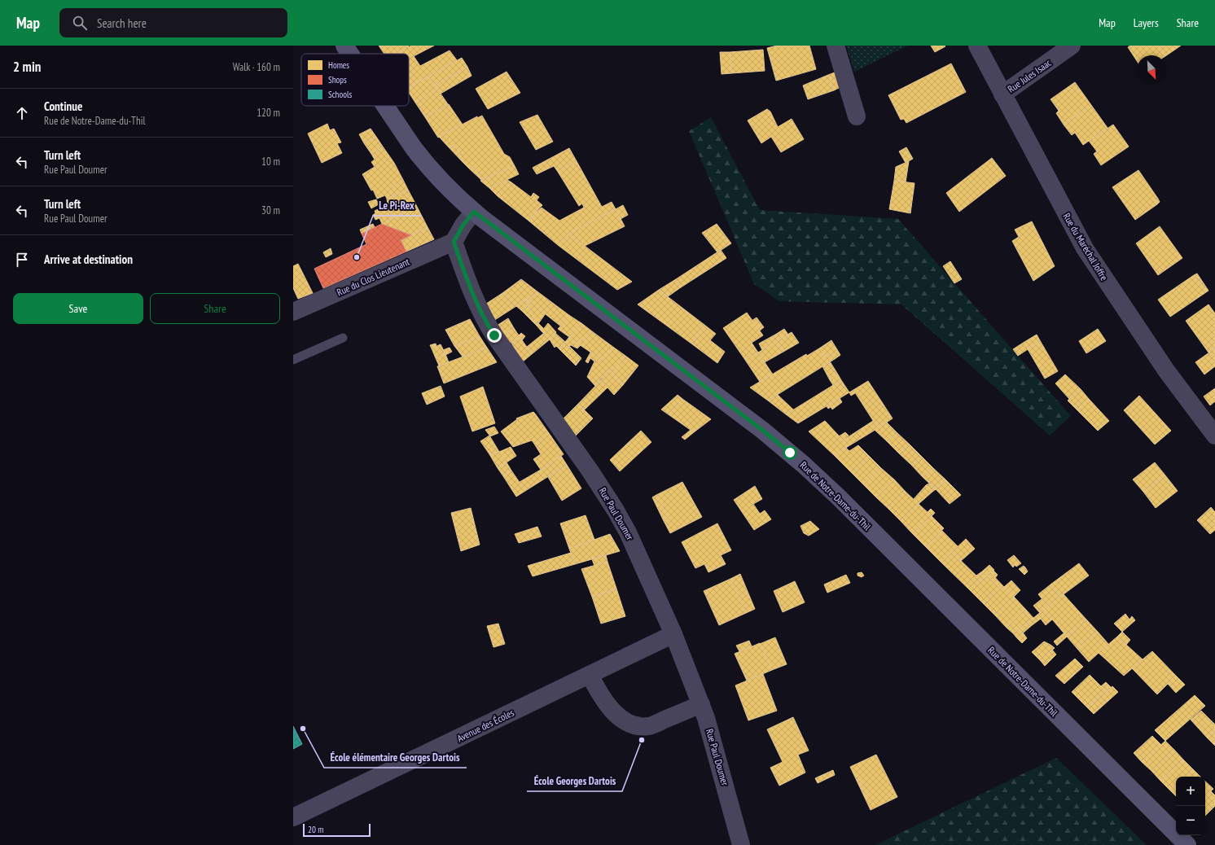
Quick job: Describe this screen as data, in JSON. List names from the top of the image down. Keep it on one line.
{"streets":{"main road":["Rue de Notre-Dame-du-Thil"],"street":["Rue Jules Isaac","Rue du Maréchal Joffre","Rue du Clos Lieutenant","Rue Paul Doumer","Avenue des Écoles"]},"crossings":[["Rue Jules Isaac","Rue du Maréchal Joffre"],["Rue du Clos Lieutenant","Rue Paul Doumer"],["Rue Paul Doumer","Avenue des Écoles"]],"places":["Le Pi-Rex","École élémentaire Georges Dartois","École Georges Dartois"],"legend":["Homes","Shops","Schools"],"scale_bar":"20 m","north":"bottom right","page":{"header":"Map","search":"Search here","nav":["Map","Layers","Share"],"heading":["2 min","Walk · 160 m"],"list":[["Continue","Rue de Notre-Dame-du-Thil","120 m"],["Turn left","Rue Paul Doumer","10 m"],["Turn left","Rue Paul Doumer","30 m"],"Arrive at destination"],"buttons":["Save","Share"],"map_buttons":["+","−"],"scale":"20 m"}}
